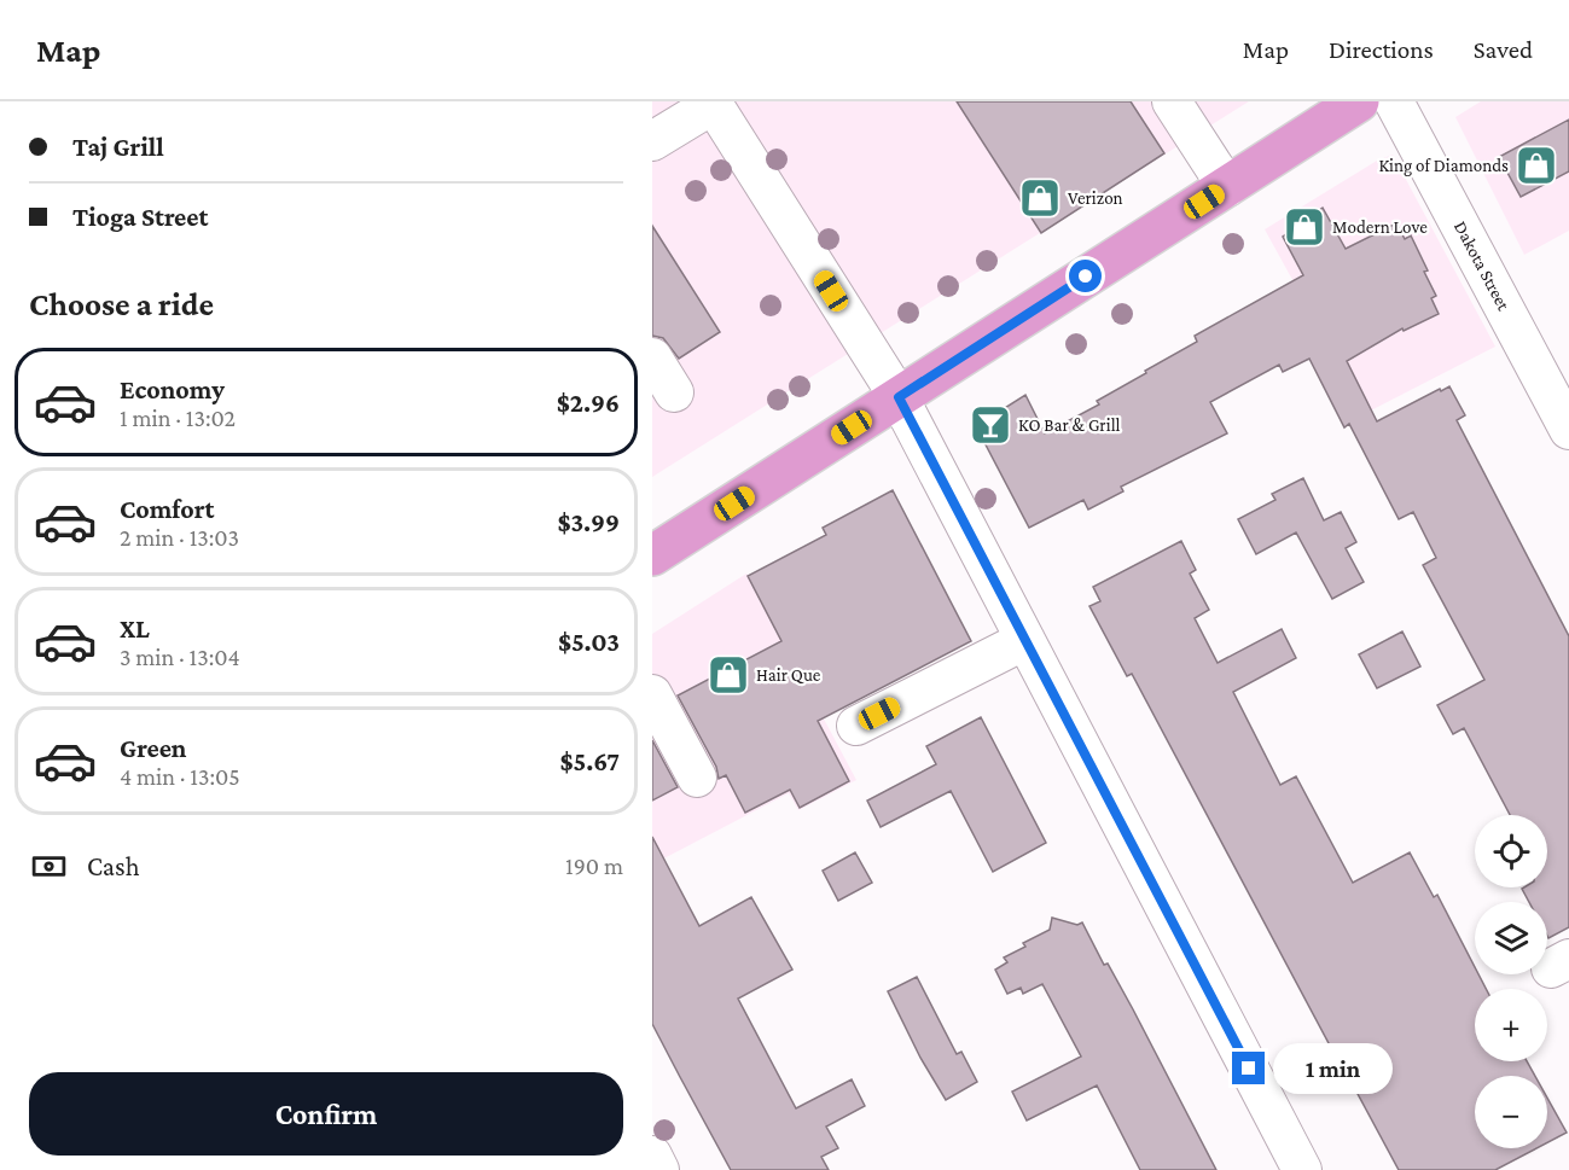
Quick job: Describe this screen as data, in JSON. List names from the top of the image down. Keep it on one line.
{"streets":{"street":["Dakota Street"]},"places":{"shop":["King of Diamonds","Verizon","Modern Love","Hair Que"],"bar":["KO Bar & Grill"]},"page":{"header":"Map","nav":["Map","Directions","Saved"],"banner":["Taj Grill","Tioga Street"],"heading":"Choose a ride","list":[{"name":"Economy","note":"1 min · 13:02","value":"$2.96"},{"name":"Comfort","note":"2 min · 13:03","value":"$3.99"},{"name":"XL","note":"3 min · 13:04","value":"$5.03"},{"name":"Green","note":"4 min · 13:05","value":"$5.67"}],"map_buttons":["+","−"],"pay":["Cash","190 m"],"bubble":"1 min","buttons":"Confirm"}}
